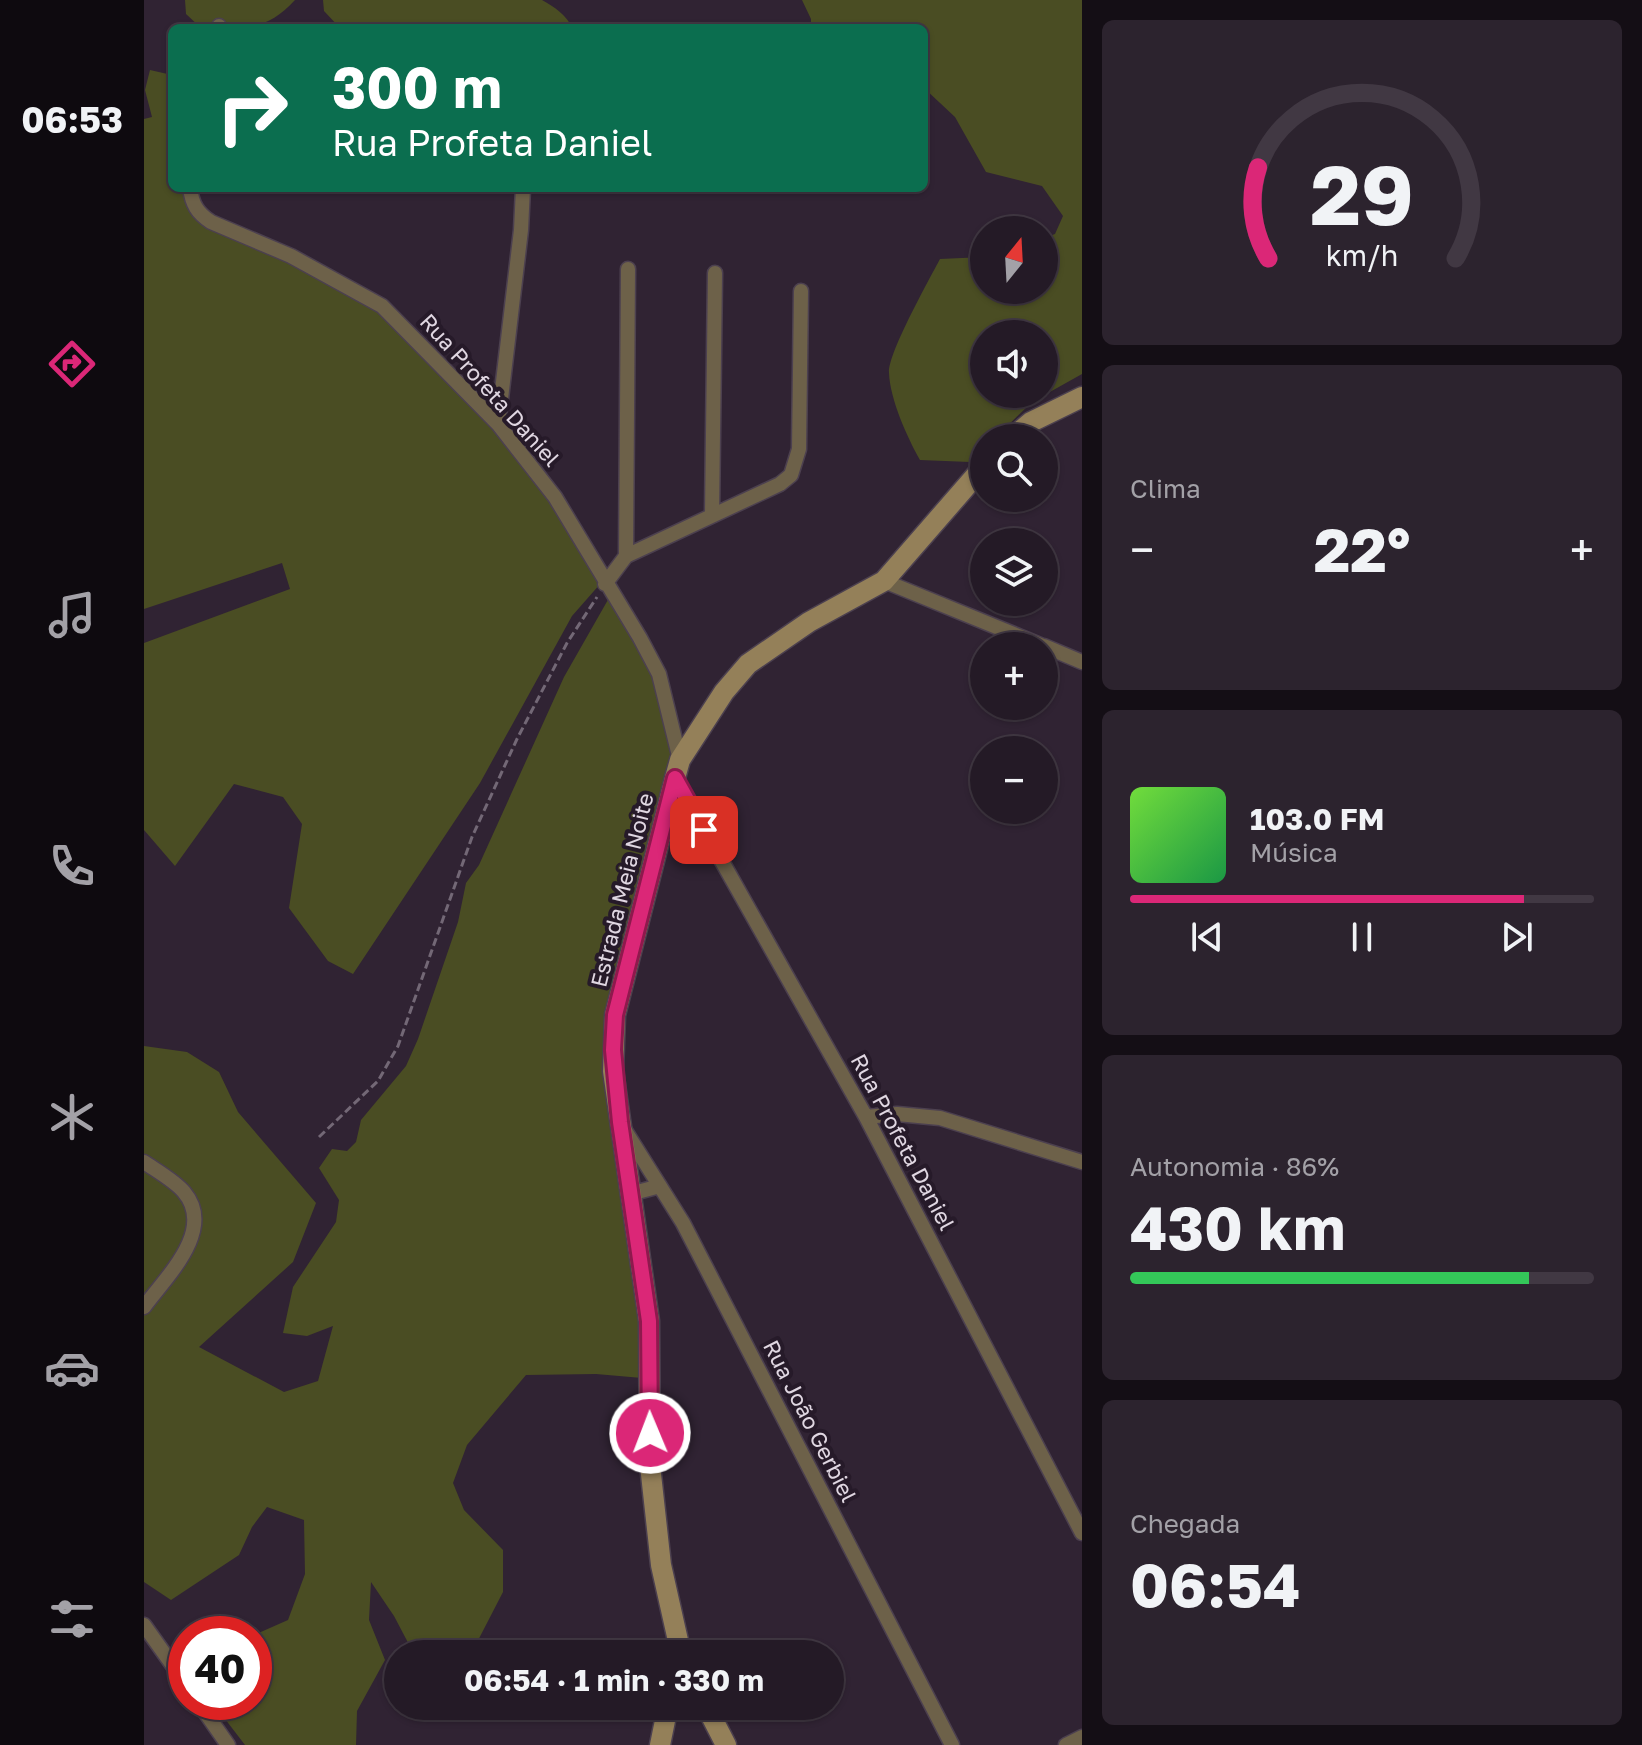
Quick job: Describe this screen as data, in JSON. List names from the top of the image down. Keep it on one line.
{"streets":{"street":["Rua Profeta Daniel","Estrada Meia Noite","Rua João Gerbiel"]},"crossings":[["Rua Profeta Daniel","Estrada Meia Noite"],["Estrada Meia Noite","Rua João Gerbiel"]],"north":"top","page":{"tabs":"06:53","turn":["300 m","Rua Profeta Daniel"],"map_buttons":["+","−"],"tile":["Clima",["Autonomia · 86%","430 km"],["Chegada","06:54"]],"heat":["−","22°","+"],"song":["103.0 FM","Música"],"limit":"40","trip":"06:54 · 1 min · 330 m","gauge":["29","km/h"]}}
